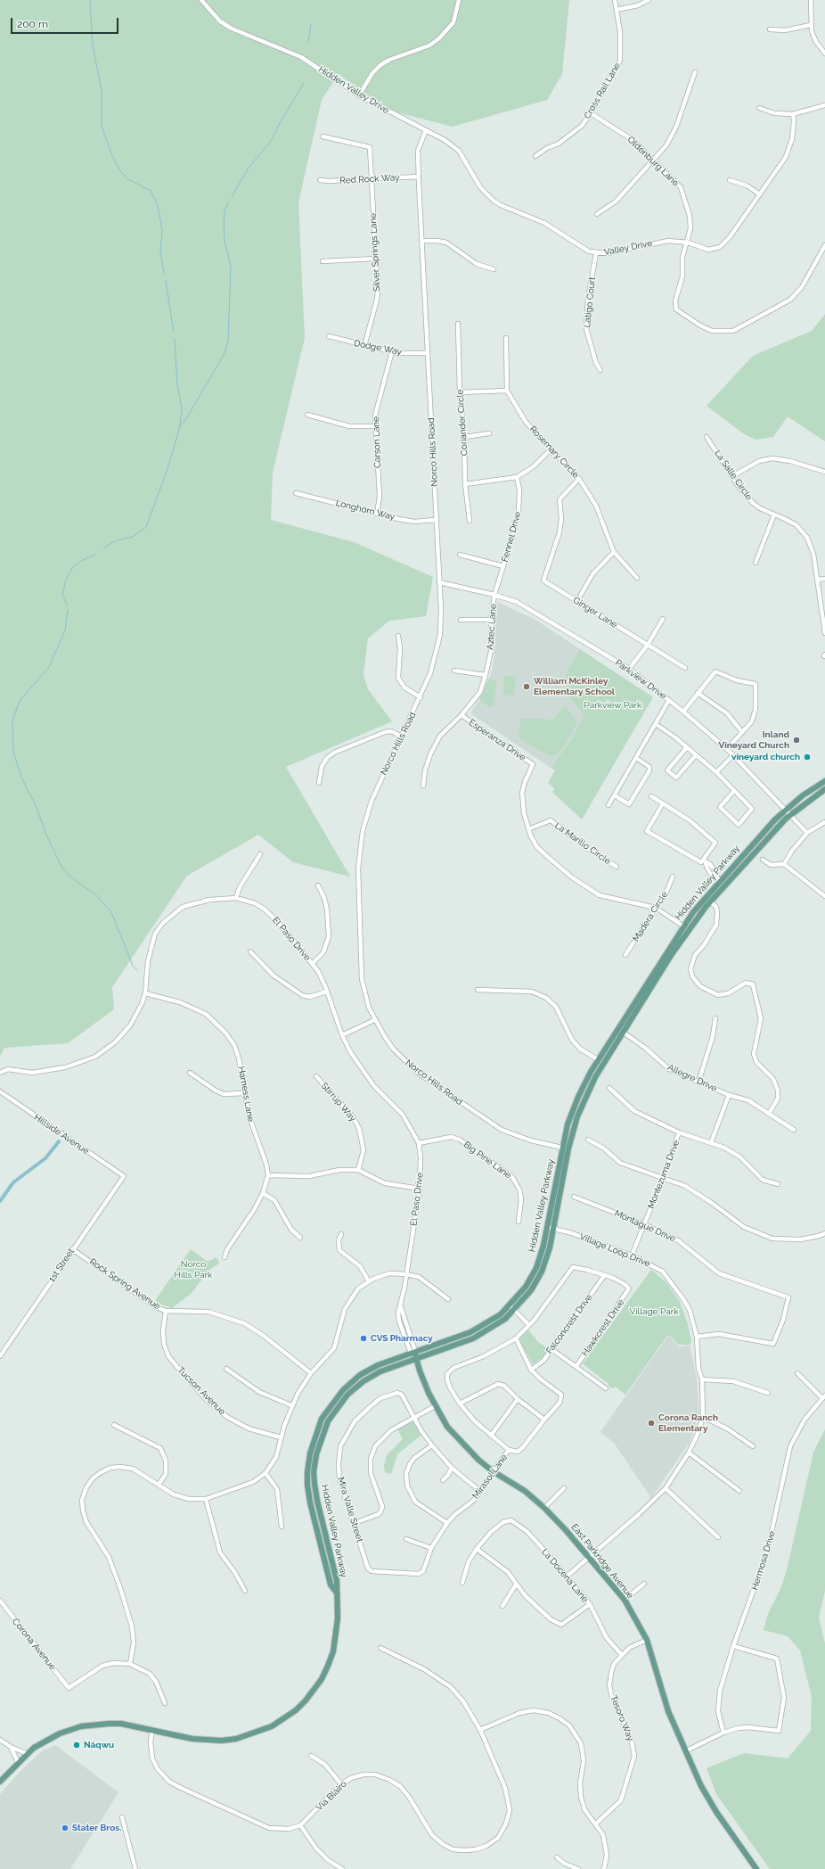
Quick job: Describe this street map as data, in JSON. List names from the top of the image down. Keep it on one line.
{"streets":{"main road":["Hidden Valley Parkway","East Parkridge Avenue"],"street":["Hidden Valley Drive","Cross Rail Lane","Oldenburg Lane","Red Rock Way","Valley Drive","Silver Springs Lane","Latigo Court","Dodge Way","Coriander Circle","Carson Lane","Norco Hills Road","Rosemary Circle","La Salle Circle","Longhorn Way","Fennel Drive","Ginger Lane","Aztec Lane","Parkview Drive","Esperanza Drive","La Marillo Circle","Madera Circle","El Paso Drive","Allegre Drive","Harness Lane","Stirrup Way","Hillside Avenue","Big Pine Lane","Montezuma Drive","Montague Drive","Village Loop Drive","1st Street","Rock Spring Avenue","Falconcrest Drive","Hawkcrest Drive","Tucson Avenue","Mirasol Lane","Mira Valle Street","Hermosa Drive","La Docena Lane","Corona Avenue","Tesoro Way","Via Blairo"]},"crossings":[["Hidden Valley Drive","Valley Drive"],["Cross Rail Lane","Oldenburg Lane"],["Oldenburg Lane","Valley Drive"],["Red Rock Way","Silver Springs Lane"],["Red Rock Way","Norco Hills Road"],["Valley Drive","Latigo Court"],["Silver Springs Lane","Dodge Way"],["Dodge Way","Carson Lane"],["Dodge Way","Norco Hills Road"],["Carson Lane","Longhorn Way"],["Norco Hills Road","Longhorn Way"],["Norco Hills Road","Parkview Drive"],["Norco Hills Road","Hidden Valley Parkway"],["Rosemary Circle","Ginger Lane"],["Fennel Drive","Aztec Lane"],["Fennel Drive","Parkview Drive"],["Aztec Lane","Parkview Drive"],["Aztec Lane","Esperanza Drive"],["Parkview Drive","Hidden Valley Parkway"],["Esperanza Drive","La Marillo Circle"],["Hidden Valley Parkway","El Paso Drive"],["Hidden Valley Parkway","Allegre Drive"],["Hidden Valley Parkway","Village Loop Drive"],["Hidden Valley Parkway","East Parkridge Avenue"],["El Paso Drive","Harness Lane"],["El Paso Drive","Big Pine Lane"],["El Paso Drive","East Parkridge Avenue"],["Hillside Avenue","1st Street"],["Montezuma Drive","Montague Drive"],["Montezuma Drive","Village Loop Drive"],["Montague Drive","Village Loop Drive"],["Village Loop Drive","East Parkridge Avenue"],["Village Loop Drive","La Docena Lane"],["1st Street","Rock Spring Avenue"],["Rock Spring Avenue","Tucson Avenue"],["Falconcrest Drive","Hawkcrest Drive"],["Mirasol Lane","Mira Valle Street"],["Mirasol Lane","East Parkridge Avenue"],["East Parkridge Avenue","Tesoro Way"],["La Docena Lane","Tesoro Way"]],"parks":["Parkview Park","Norco Hills Park","Village Park"],"places":["William McKinley Elementary School","Inland Vineyard Church","vineyard church","CVS Pharmacy","Corona Ranch Elementary","Náqwu","Stater Bros."],"scale_bar":"200 m"}
